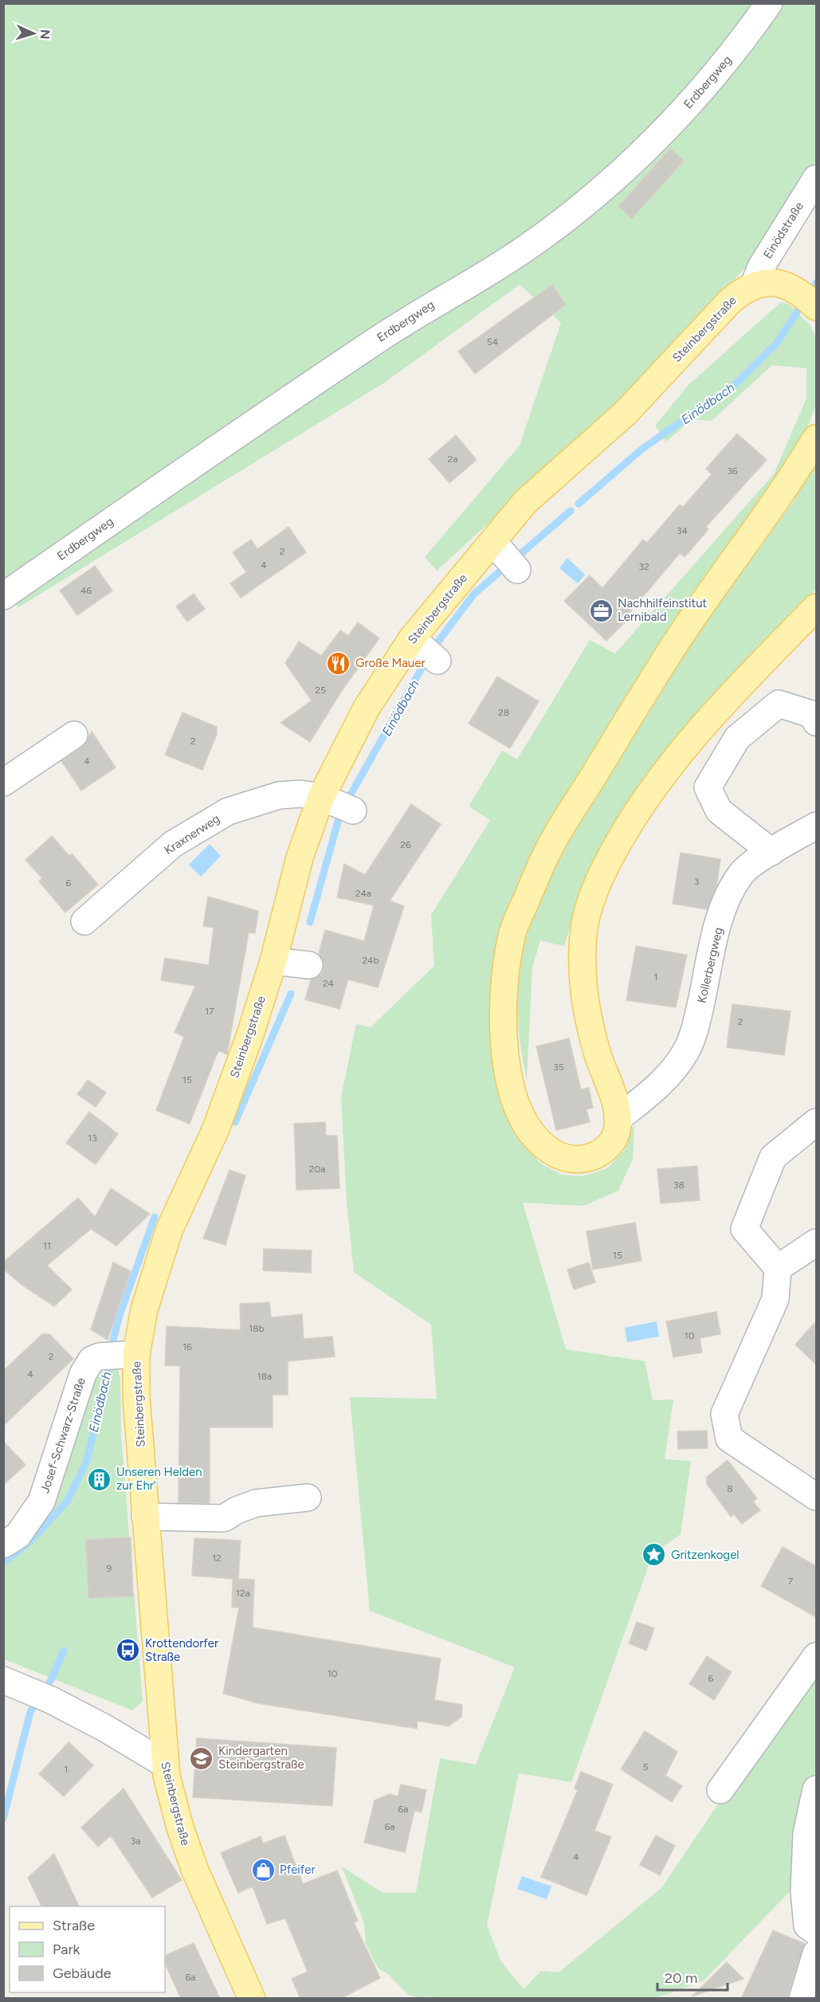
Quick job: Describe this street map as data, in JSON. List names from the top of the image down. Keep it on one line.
{"streets":{"main road":["Steinbergstraße"],"street":["Erdbergweg","Einödstraße","Kraxnerweg","Kollerbergweg","Josef-Schwarz-Straße"]},"crossings":[["Einödstraße","Steinbergstraße"],["Steinbergstraße","Kraxnerweg"],["Steinbergstraße","Josef-Schwarz-Straße"]],"water":["Einödbach"],"places":{"office":["Nachhilfeinstitut Lernibald"],"restaurant":["Große Mauer"],"building":["Unseren Helden zur Ehr'"],"place":["Gritzenkogel"],"bus stop":["Krottendorfer Straße"],"school or university":["Kindergarten Steinbergstraße"],"shop":["Pfeifer"]},"house_numbers":["54","2a","36","34","2","4","32","46","25","28","2","4","26","3","6","24a","24b","1","24","17","2","35","15","13","20a","38","11","15","18b","10","16","2","4","18a","8","12","9","7","12a","10","6","5","1","6a","6a","3a","4","6a"],"legend":["Straße","Park","Gebäude"],"scale_bar":"20 m","north":"right"}
